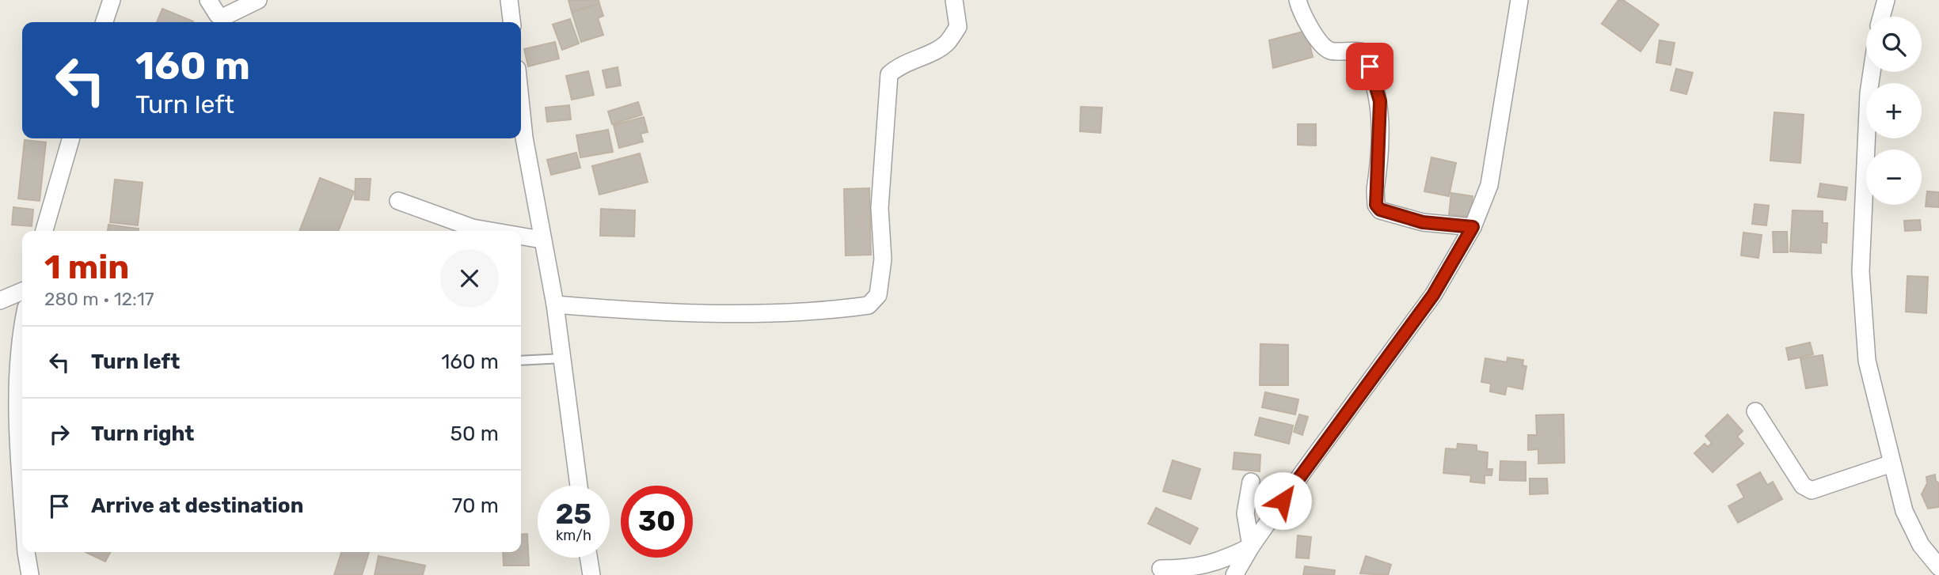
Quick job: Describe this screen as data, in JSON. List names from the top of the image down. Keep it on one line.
{"page":{"map_buttons":["+","−"],"turn":["160 m","Turn left"],"heading":["1 min","280 m · 12:17"],"list":[{"name":"Turn left","value":"160 m"},{"name":"Turn right","value":"50 m"},{"name":"Arrive at destination","value":"70 m"}],"speed":"25 km/h","limit":"30"}}
